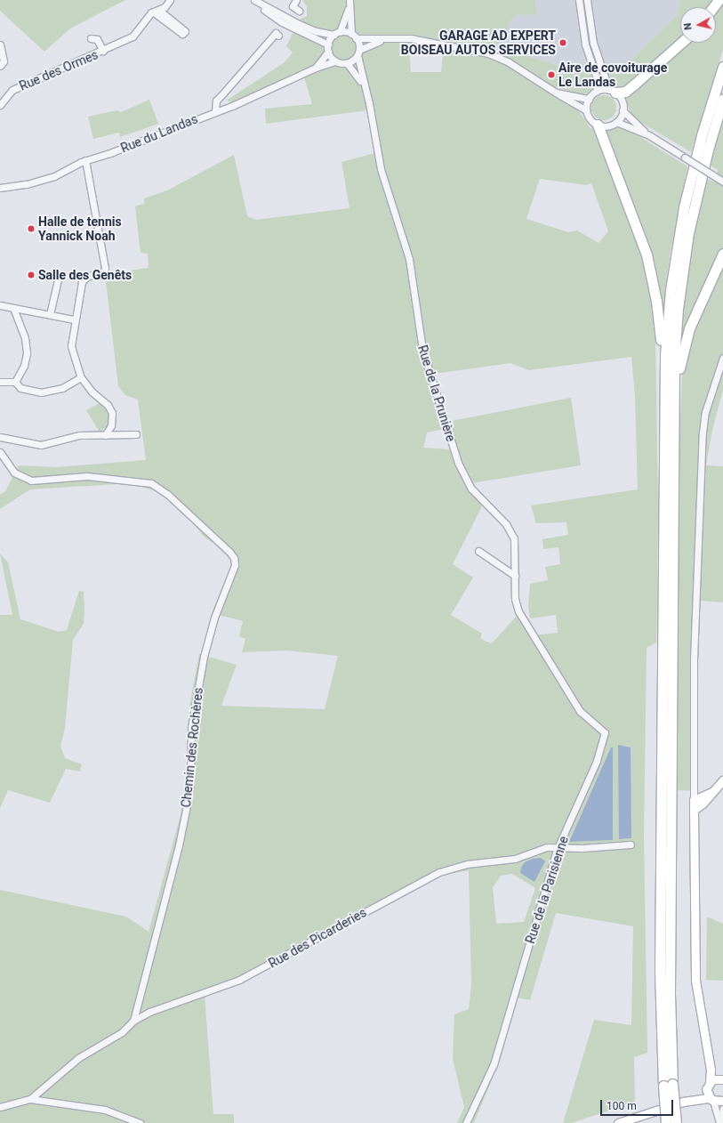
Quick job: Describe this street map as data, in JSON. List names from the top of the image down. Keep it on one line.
{"streets":{"street":["Rue des Ormes","Rue du Landas","Rue de la Prunière","Chemin des Rochères","Rue de la Parisienne","Rue des Picarderies"]},"crossings":[["Rue du Landas","Rue de la Prunière"],["Rue de la Prunière","Rue de la Parisienne"],["Chemin des Rochères","Rue des Picarderies"],["Rue de la Parisienne","Rue des Picarderies"]],"places":["GARAGE AD EXPERT BOISEAU AUTOS SERVICES","Aire de covoiturage Le Landas","Halle de tennis Yannick Noah","Salle des Genêts"],"scale_bar":"100 m","north":"left"}
